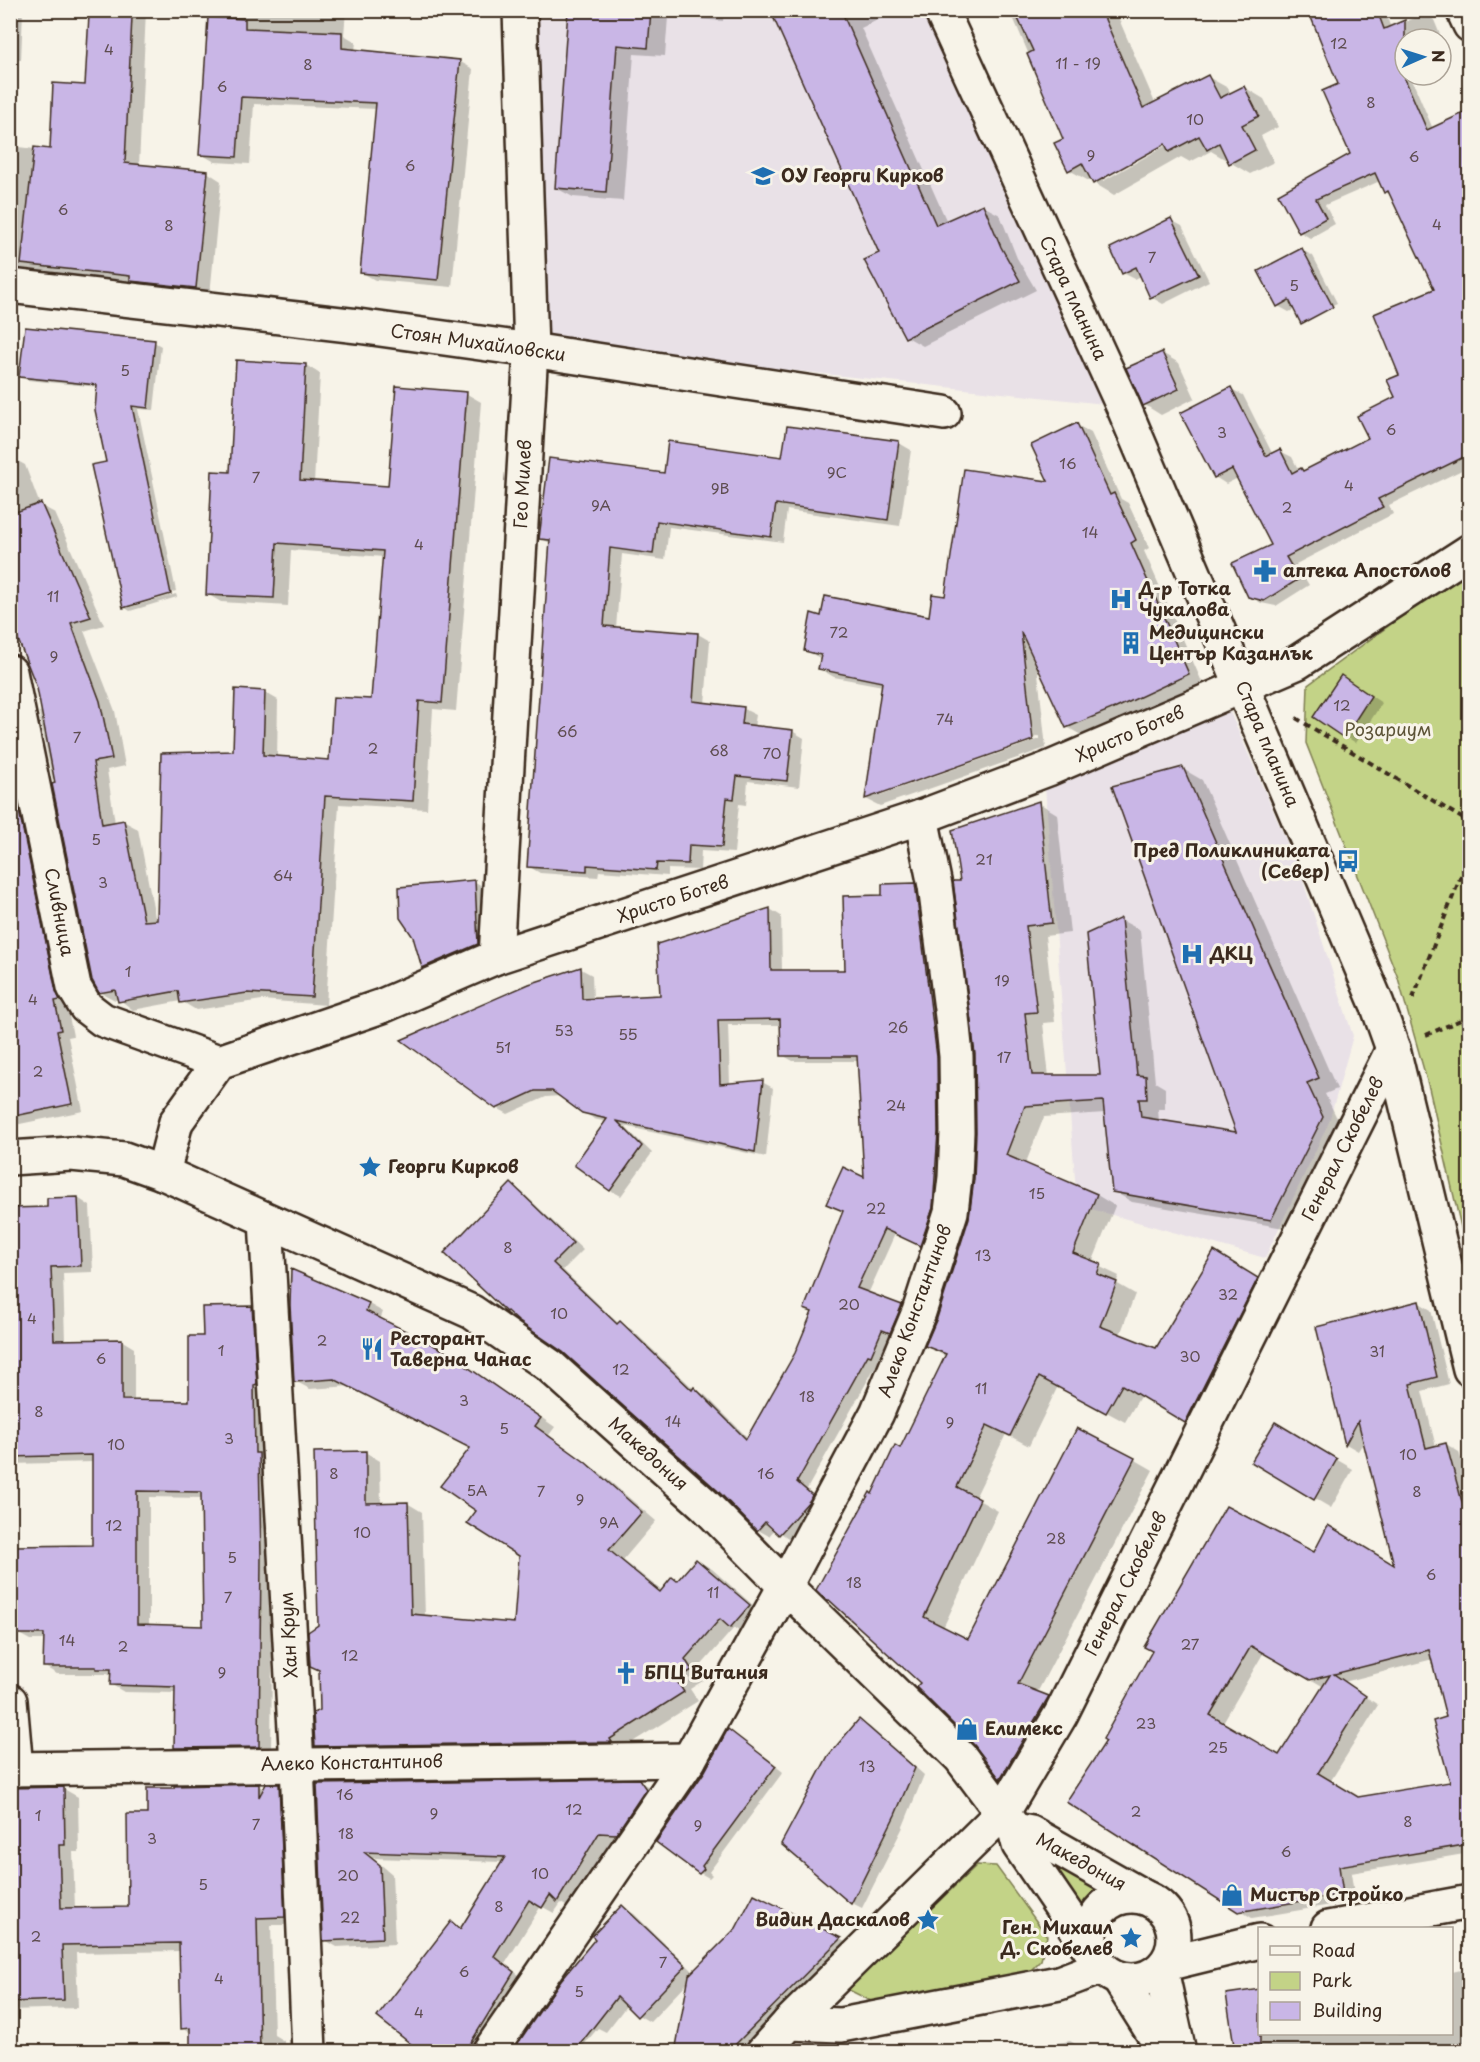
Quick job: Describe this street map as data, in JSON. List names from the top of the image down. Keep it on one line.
{"streets":{"street":["Стара планина","Стоян Михайловски","Гео Милев","Христо Ботев","Сливница","Генерал Скобелев","Алеко Константинов","Македония","Хан Крум"]},"crossings":[["Стара планина","Христо Ботев"],["Стара планина","Генерал Скобелев"],["Стоян Михайловски","Гео Милев"],["Гео Милев","Христо Ботев"],["Христо Ботев","Сливница"],["Христо Ботев","Алеко Константинов"],["Генерал Скобелев","Македония"],["Алеко Константинов","Македония"],["Алеко Константинов","Хан Крум"],["Македония","Хан Крум"]],"parks":["Розариум"],"places":{"school or university":["ОУ Георги Кирков"],"pharmacy":["аптека Апостолов"],"hospital":["Д-р Тотка Чукалова","ДКЦ"],"building":["Медицински Център Казанлък"],"bus stop":["Пред Поликлиниката (Север)"],"place":["Георги Кирков","Видин Даскалов","Ген. Михаил Д. Скобелев"],"restaurant":["Ресторант Таверна Чанас"],"church":["БПЦ Витания"],"shop":["Елимекс","Мистър Стройко"]},"house_numbers":["12","4","11 - 19","8","6","8","10","9","6","6","6","4","8","7","5","5","6","3","16","9C","7","4","9B","9A","2","14","4","11","72","9","12","74","66","7","2","68","70","5","21","64","3","1","19","4","26","53","55","51","17","2","24","15","22","8","13","32","20","10","4","2","1","31","30","6","12","11","18","3","8","14","9","5","3","10","10","8","16","5A","7","8","9","9A","12","10","28","5","6","18","11","7","14","27","2","12","9","23","25","13","16","12","2","9","1","8","7","9","18","3","6","10","20","5","8","22","2","7","6","4","5","4"],"legend":["Road","Park","Building"],"north":"right"}
